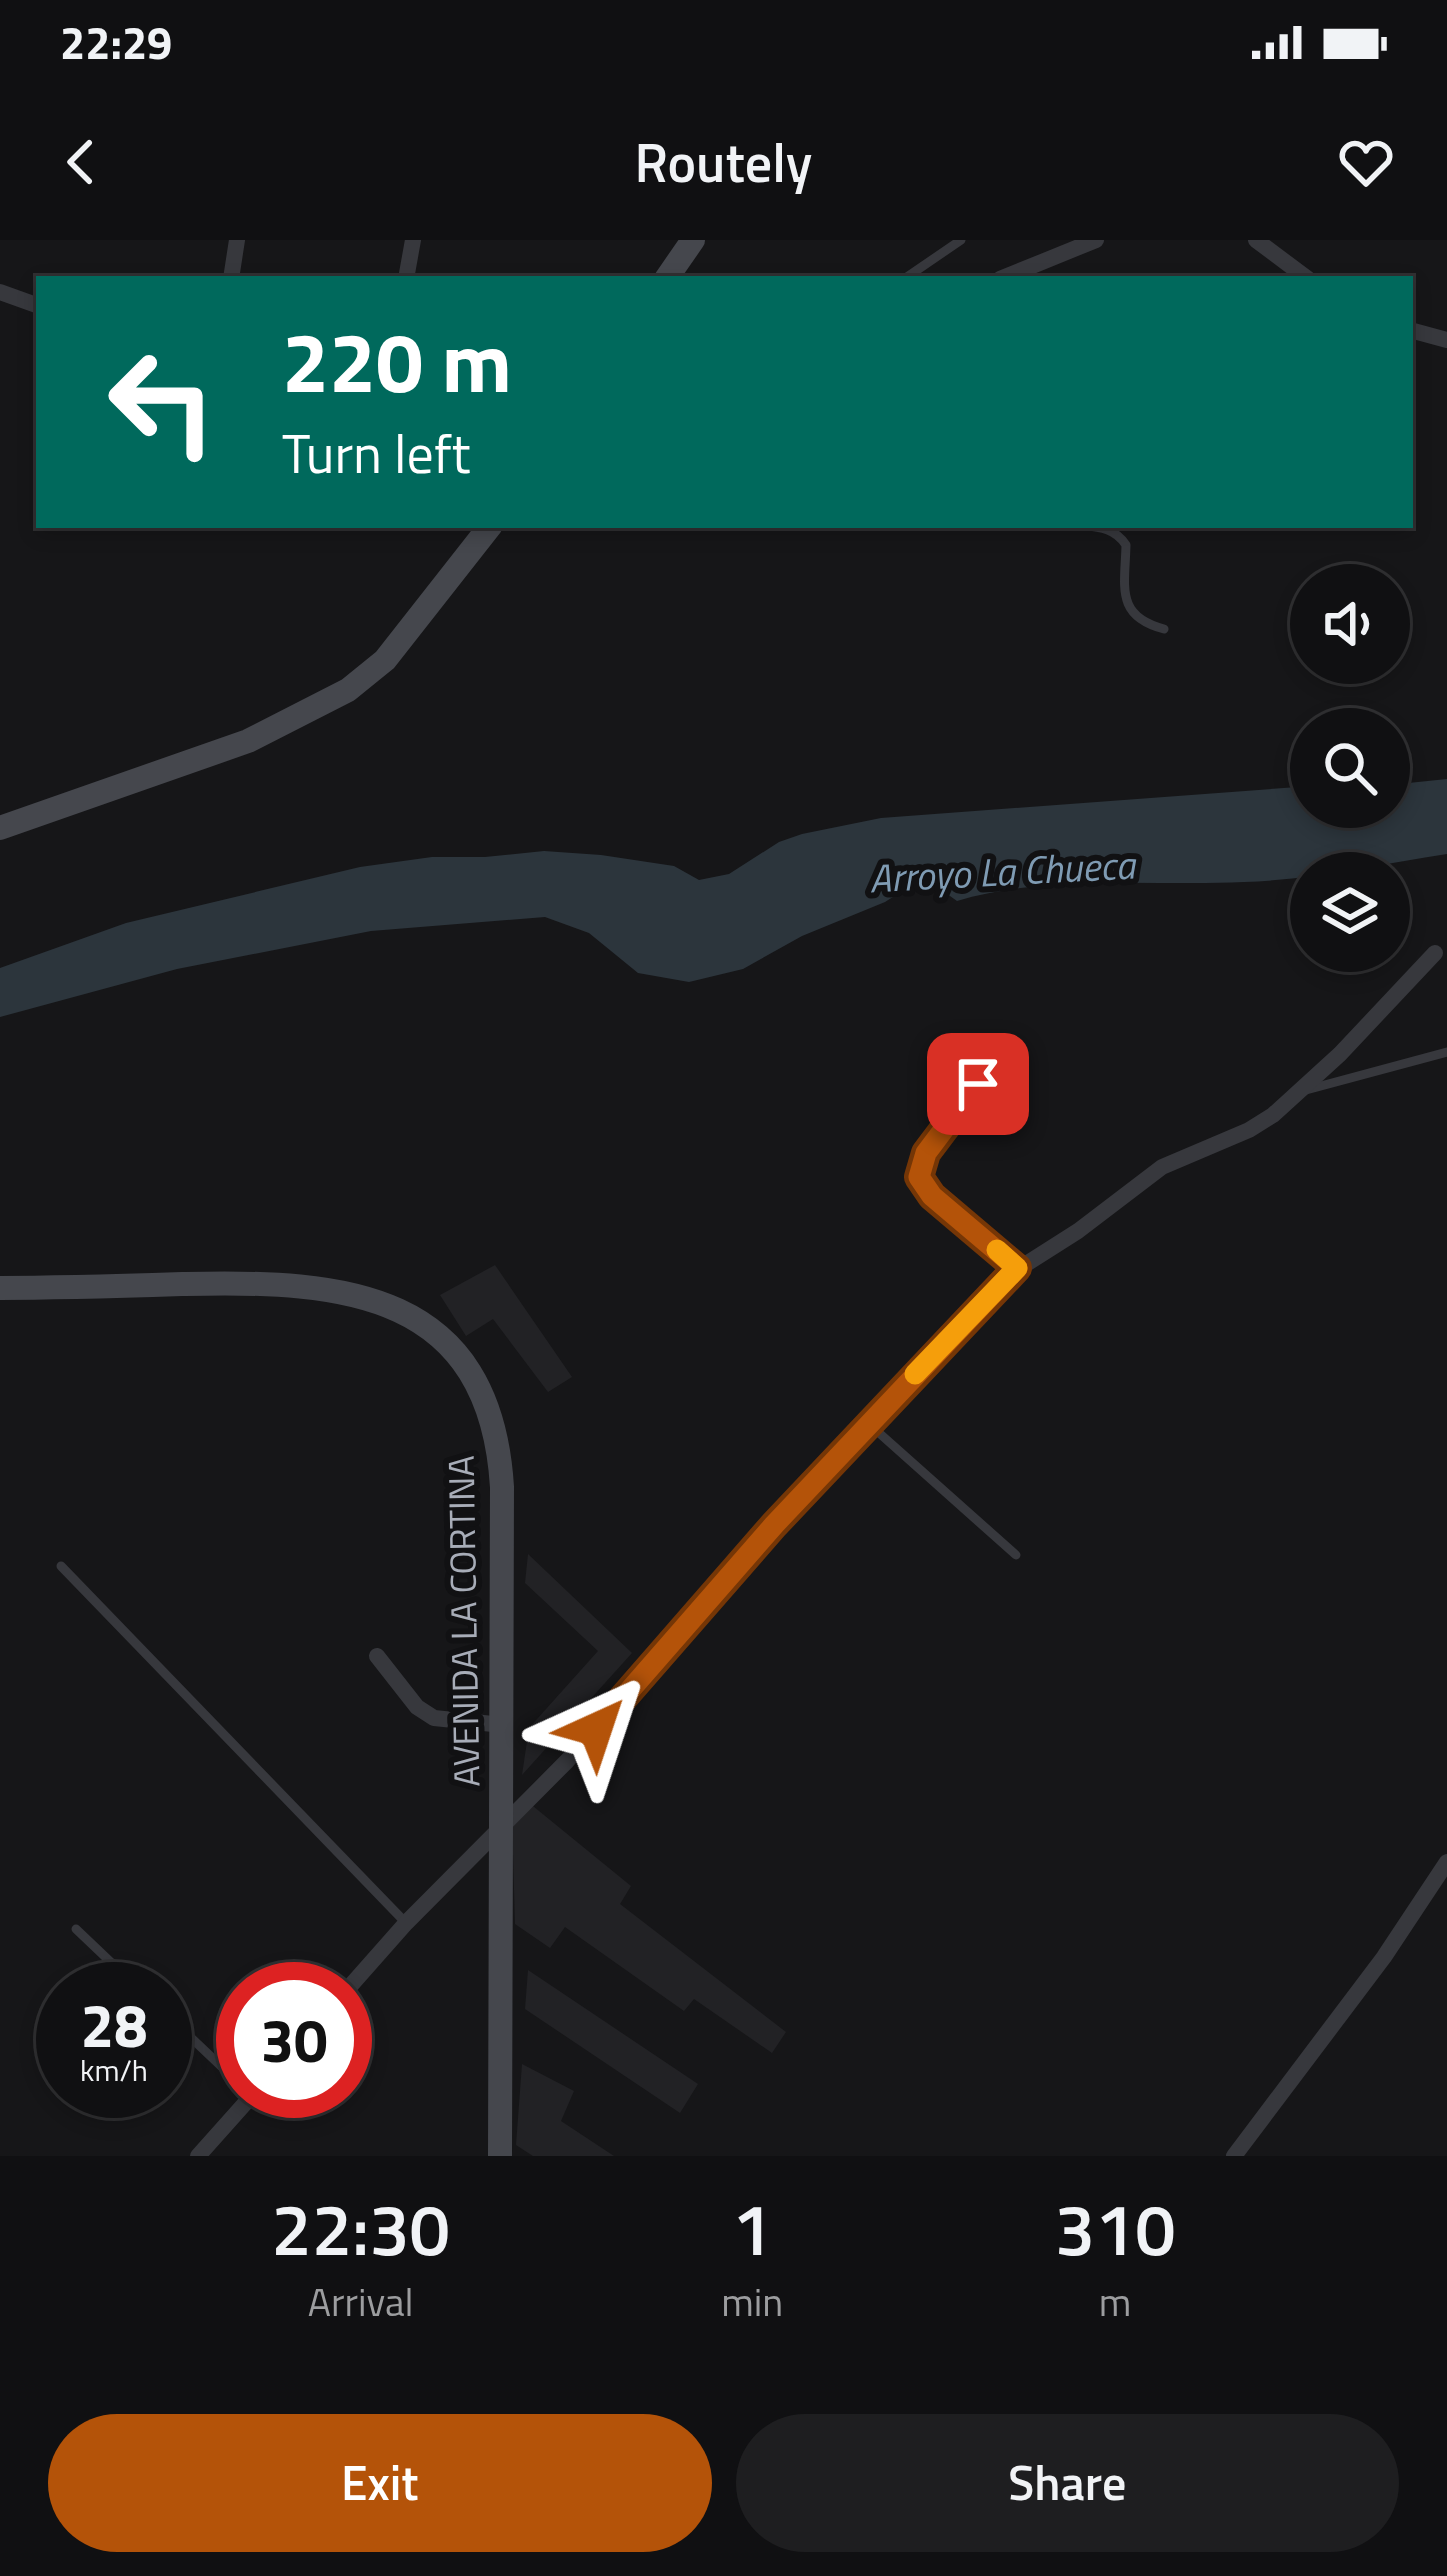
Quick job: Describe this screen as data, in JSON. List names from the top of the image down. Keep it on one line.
{"streets":{"main road":["AVENIDA LA CORTINA"]},"water":["Arroyo La Chueca"],"page":{"status":"22:29","header":"Routely","turn":["220 m","Turn left"],"speed":"28 km/h","limit":"30","eta":["22:30","Arrival","1","min","310","m"],"buttons":["Exit","Share"]}}
